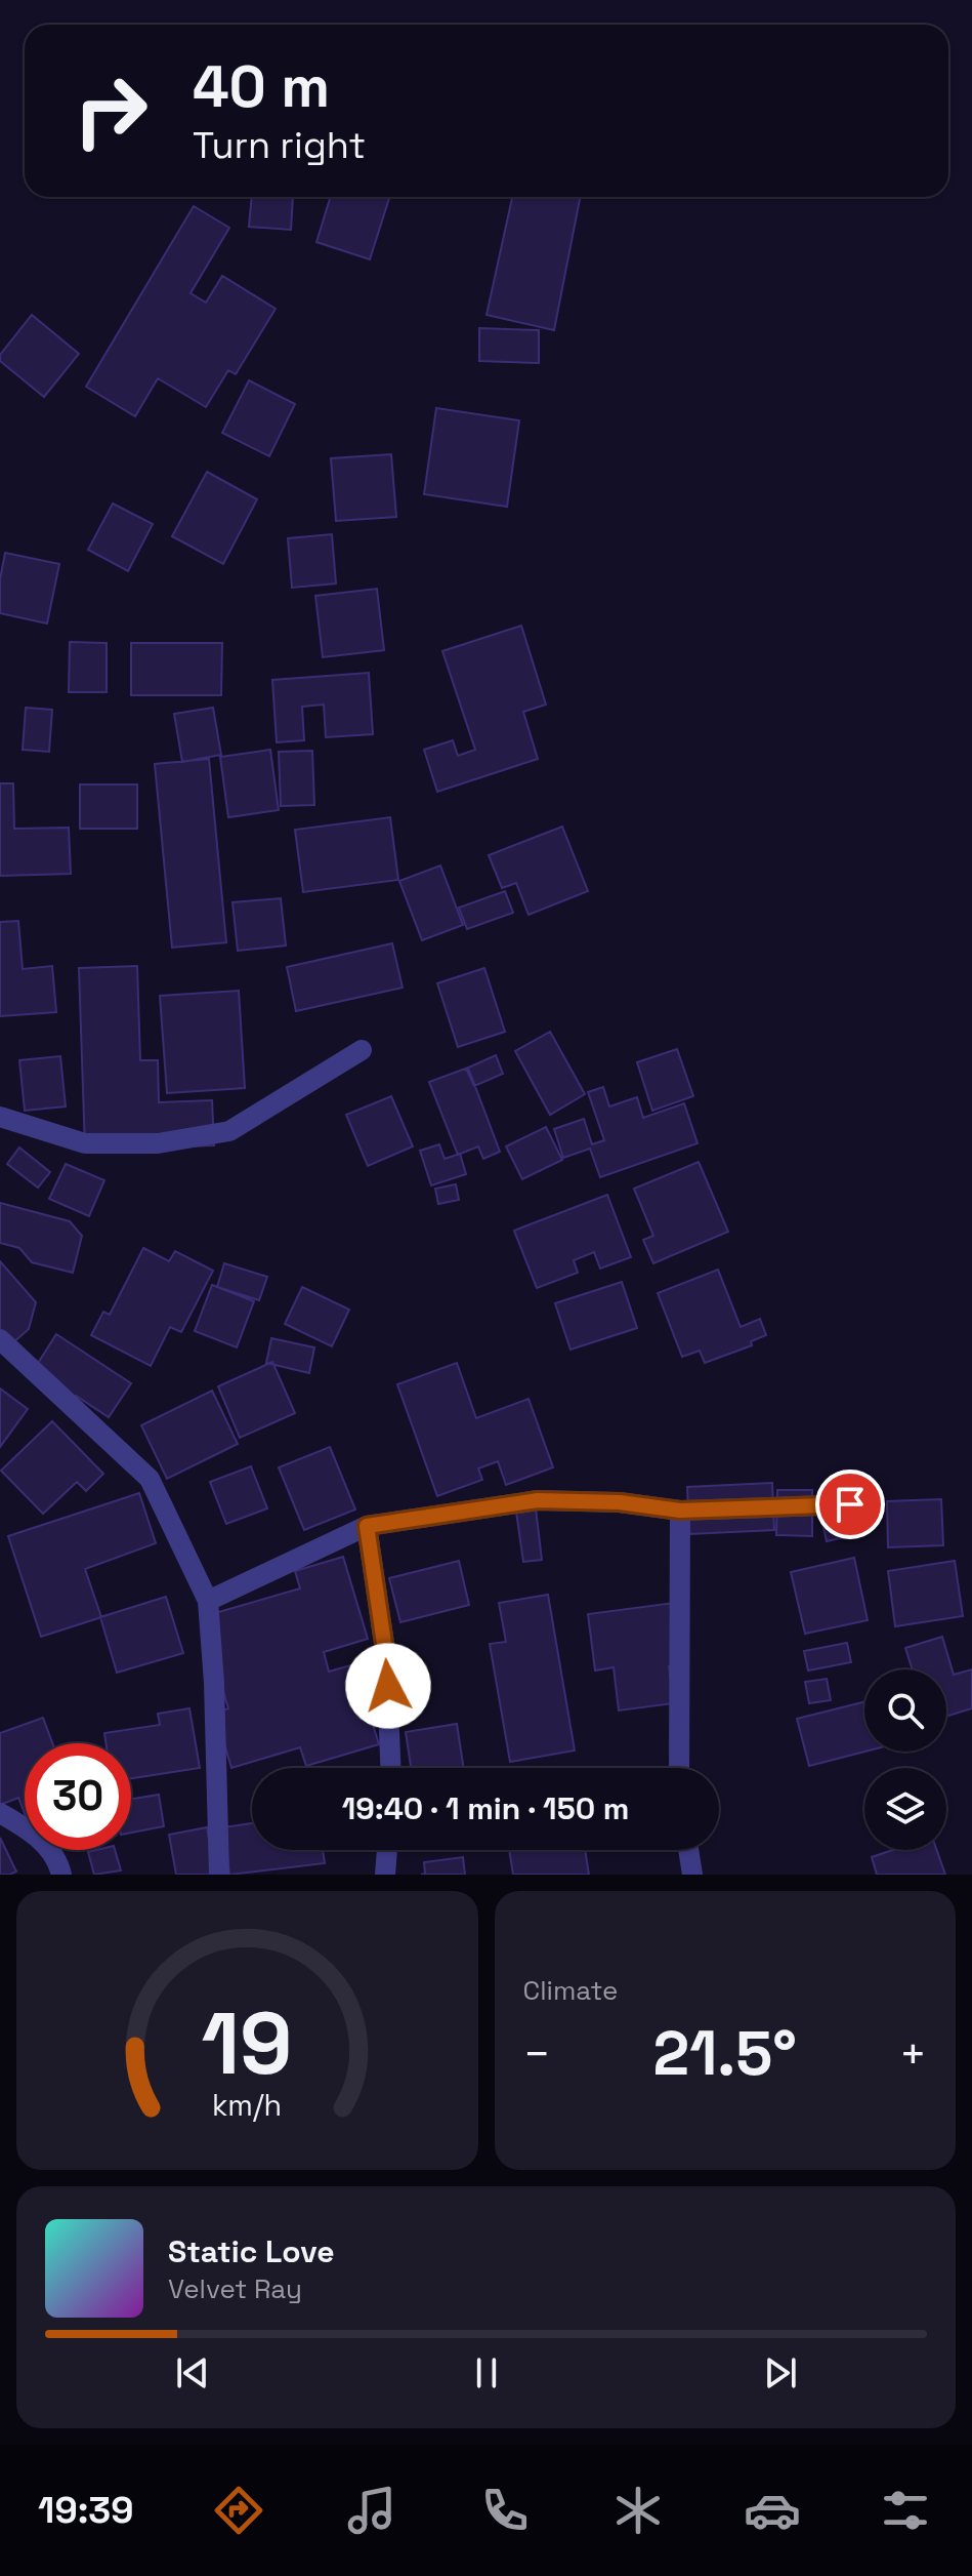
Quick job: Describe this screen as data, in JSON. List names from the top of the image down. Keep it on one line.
{"page":{"turn":["40 m","Turn right"],"limit":"30","trip":"19:40 · 1 min · 150 m","tile":"Climate","heat":["−","21.5°","+"],"song":["Static Love","Velvet Ray"],"tabs":"19:39","gauge":["19","km/h"]}}
